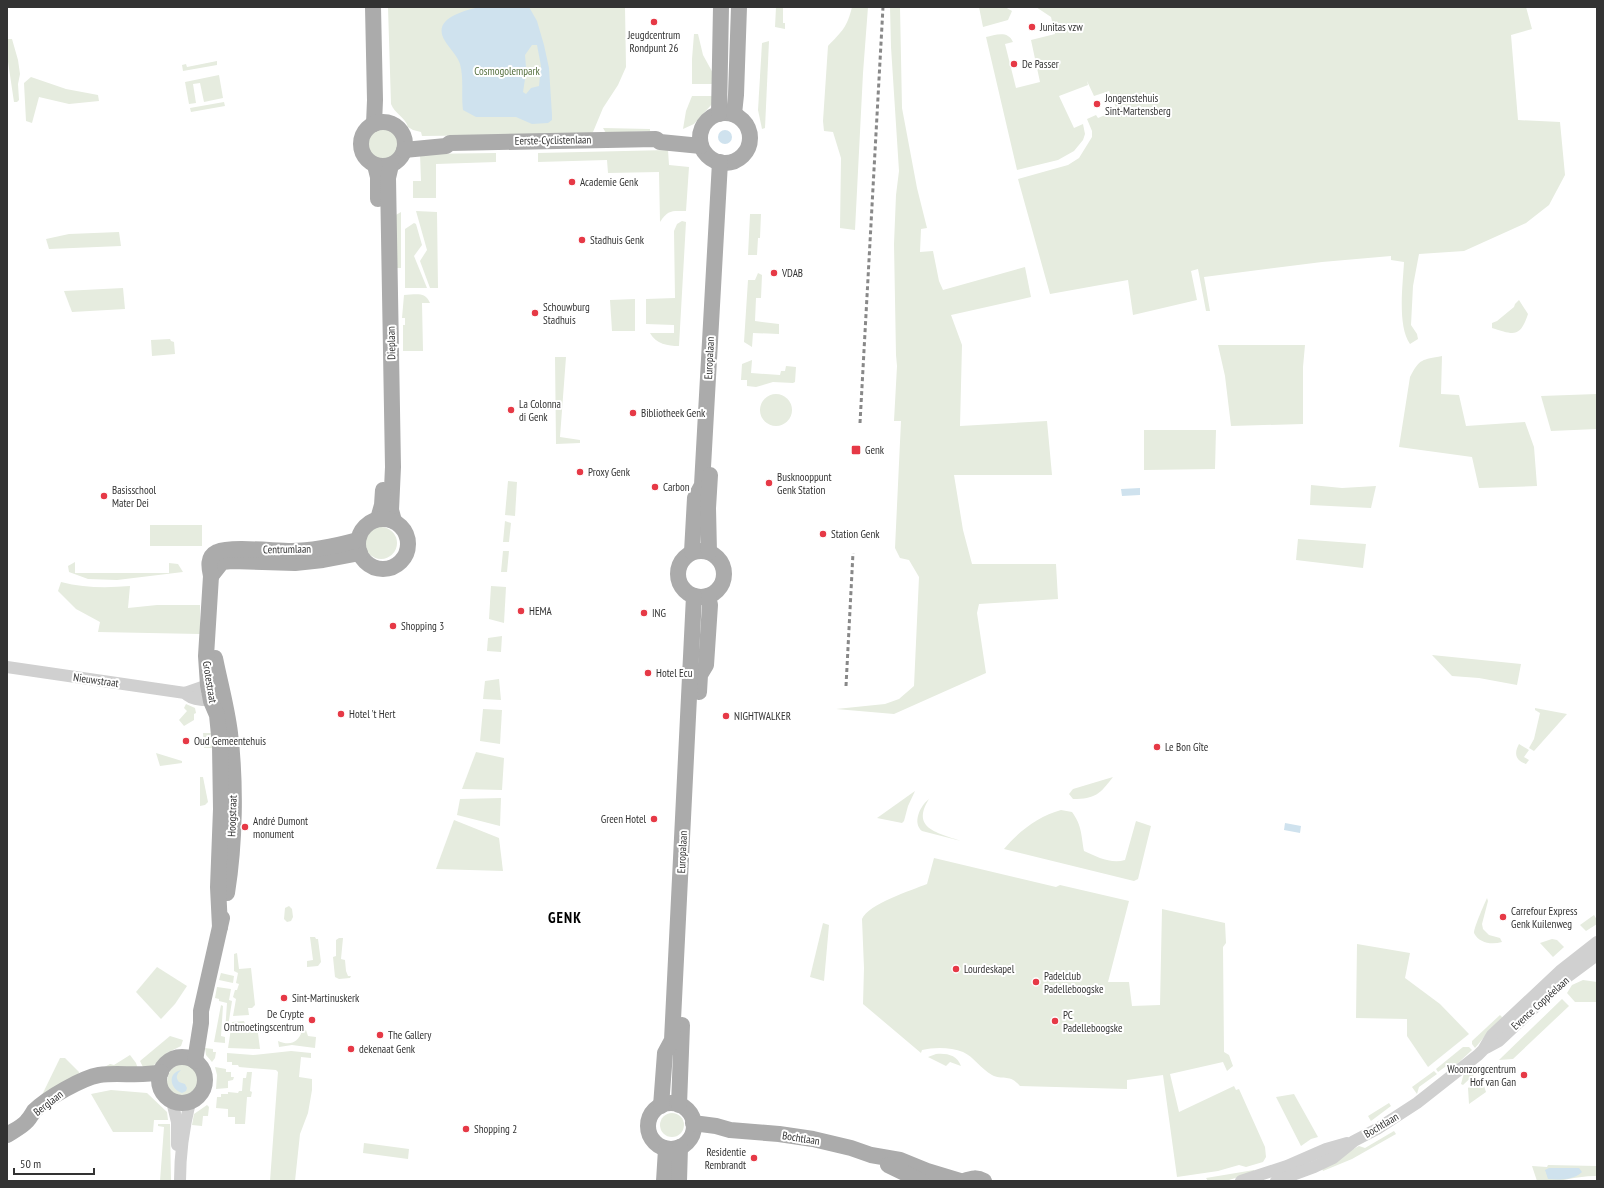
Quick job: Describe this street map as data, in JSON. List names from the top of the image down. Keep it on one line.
{"streets":{"main road":["Eerste-Cyclistenlaan","Dieplaan","Europalaan","Centrumlaan","Grotestraat","Hoogstraat","Berglaan","Bochtlaan"],"street":["Nieuwstraat","Evence Coppéelaan"]},"crossings":[["Eerste-Cyclistenlaan","Dieplaan"],["Eerste-Cyclistenlaan","Europalaan"],["Dieplaan","Centrumlaan"],["Europalaan","Bochtlaan"],["Centrumlaan","Grotestraat"],["Nieuwstraat","Grotestraat"],["Grotestraat","Hoogstraat"],["Hoogstraat","Berglaan"],["Evence Coppéelaan","Bochtlaan"]],"districts":["GENK"],"parks":["Cosmogolempark"],"places":{"other":["Jeugdcentrum Rondpunt 26","Junitas vzw","De Passer","Jongenstehuis Sint-Martensberg","Academie Genk","Stadhuis Genk","VDAB","Schouwburg Stadhuis","La Colonna di Genk","Bibliotheek Genk","Proxy Genk","Busknooppunt Genk Station","Carbon","Basisschool Mater Dei","Station Genk","HEMA","ING","Shopping 3","Hotel Ecu","Hotel 't Hert","NIGHTWALKER","Oud Gemeentehuis","Le Bon Gîte","Green Hotel","André Dumont monument","Carrefour Express Genk Kuilenweg","Lourdeskapel","Padelclub Padelleboogske","Sint-Martinuskerk","De Crypte Ontmoetingscentrum","PC Padelleboogske","The Gallery","dekenaat Genk","Woonzorgcentrum Hof van Gan","Shopping 2","Residentie Rembrandt"],"transit":["Genk"]},"scale_bar":"50 m"}
